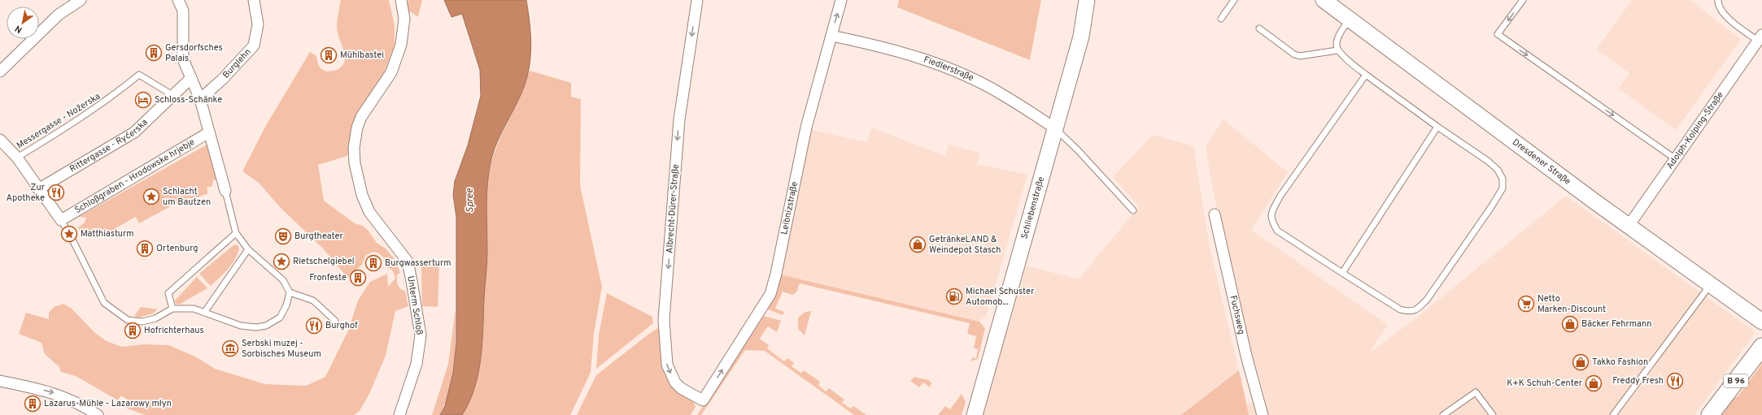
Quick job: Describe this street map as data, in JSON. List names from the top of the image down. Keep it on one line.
{"streets":{"main road":["Dresdener Straße","Schliebenstraße","B 96"],"street":["Burglehn","Fiedlerstraße","Adolph-Kolping-Straße","Rittergasse - Ryćerska","Schloßgraben - Hrodowske hrjebje","Leibnizstraße","Albrecht-Dürer-Straße","Unterm Schloß","Fuchsweg"],"lane":["Messergasse - Nožerska"]},"crossings":[["Fiedlerstraße","Leibnizstraße"],["Fiedlerstraße","Schliebenstraße"],["Messergasse - Nožerska","Rittergasse - Ryćerska"],["Adolph-Kolping-Straße","Dresdener Straße"],["Rittergasse - Ryćerska","Schloßgraben - Hrodowske hrjebje"],["Leibnizstraße","Albrecht-Dürer-Straße"]],"one_way":["Leibnizstraße","Albrecht-Dürer-Straße"],"water":["Spree"],"places":{"building":["Gersdorfsches Palais","Mühlbastei","Ortenburg","Burgwasserturm","Fronfeste","Hofrichterhaus","Lazarus-Mühle - Lazarowy młyn"],"hotel":["Schloss-Schänke"],"restaurant":["Zur Apotheke","Burghof","Freddy Fresh"],"place":["Schlacht um Bautzen","Matthiasturm","Rietschelgiebel"],"theatre":["Burgtheater"],"shop":["GetränkeLAND & Weindepot Stasch","Bäcker Fehrmann","Takko Fashion","K+K Schuh-Center"],"fuel station":["Michael Schuster Automob..."],"supermarket":["Netto Marken-Discount"],"museum":["Serbski muzej - Sorbisches Museum"]},"north":"bottom left"}
